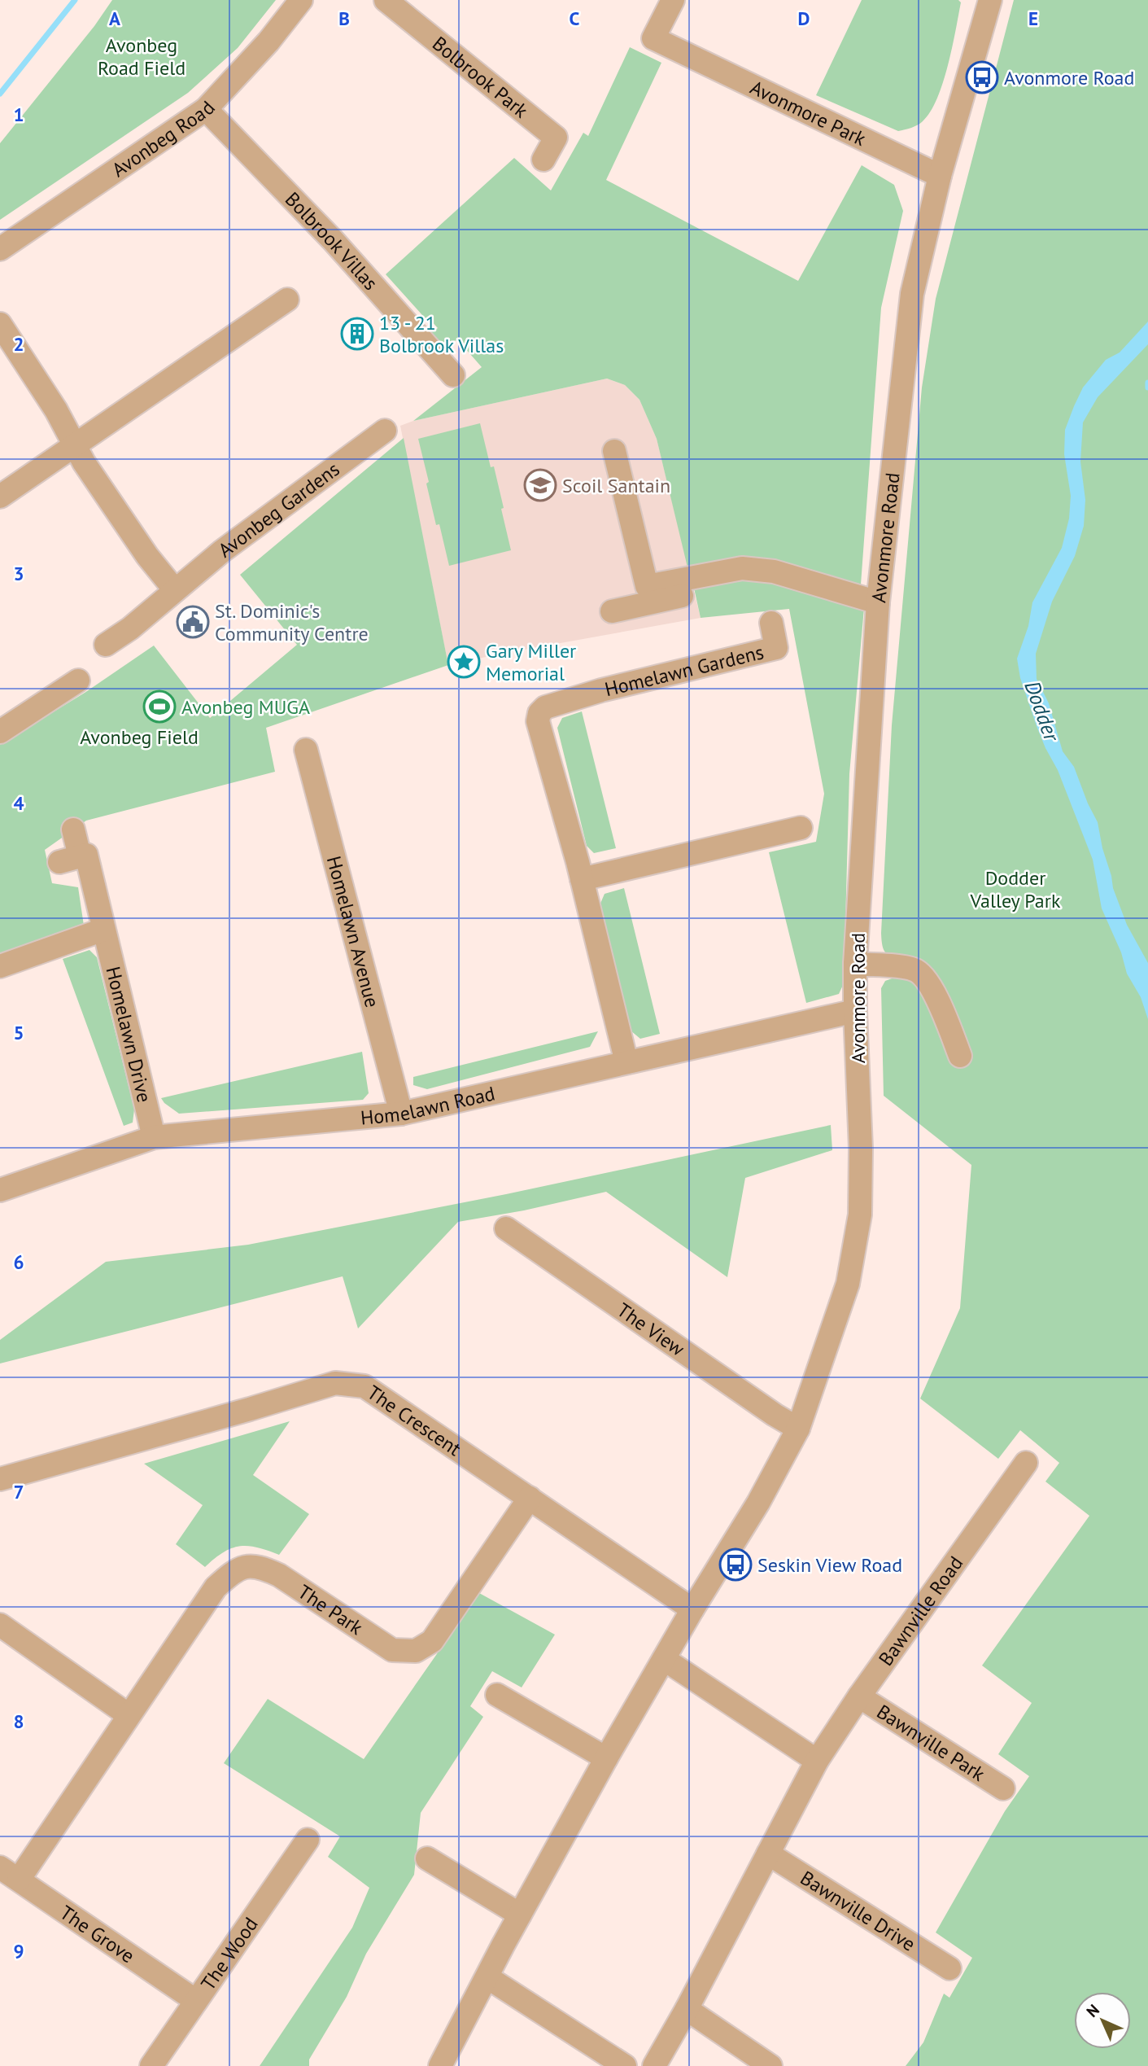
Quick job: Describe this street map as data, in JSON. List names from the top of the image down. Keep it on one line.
{"streets":{"street":["Bolbrook Park","Avonmore Park","Avonbeg Road","Bolbrook Villas","Avonbeg Gardens","Avonmore Road","Homelawn Gardens","Homelawn Avenue","Homelawn Drive","Homelawn Road","The View","The Crescent","The Park","Bawnville Road","Bawnville Park","Bawnville Drive","The Grove","The Wood"]},"crossings":[["Avonmore Park","Avonmore Road"],["Avonbeg Road","Bolbrook Villas"],["Avonmore Road","Homelawn Road"],["Avonmore Road","The View"],["Homelawn Gardens","Homelawn Road"],["Homelawn Avenue","Homelawn Road"],["Homelawn Drive","Homelawn Road"],["The Crescent","The Park"],["The Park","The Grove"],["Bawnville Road","Bawnville Park"],["Bawnville Road","Bawnville Drive"],["The Grove","The Wood"]],"water":["Dodder"],"parks":["Avonbeg Road Field","Avonbeg Field","Dodder Valley Park"],"places":{"bus stop":["Avonmore Road","Seskin View Road"],"building":["13 - 21 Bolbrook Villas"],"school or university":["Scoil Santain"],"public building":["St. Dominic's Community Centre"],"place":["Gary Miller Memorial"],"sports":["Avonbeg MUGA"]},"north":"top left","grid":{"columns":["A","B","C","D","E"],"rows":["1","2","3","4","5","6","7","8","9"]}}
